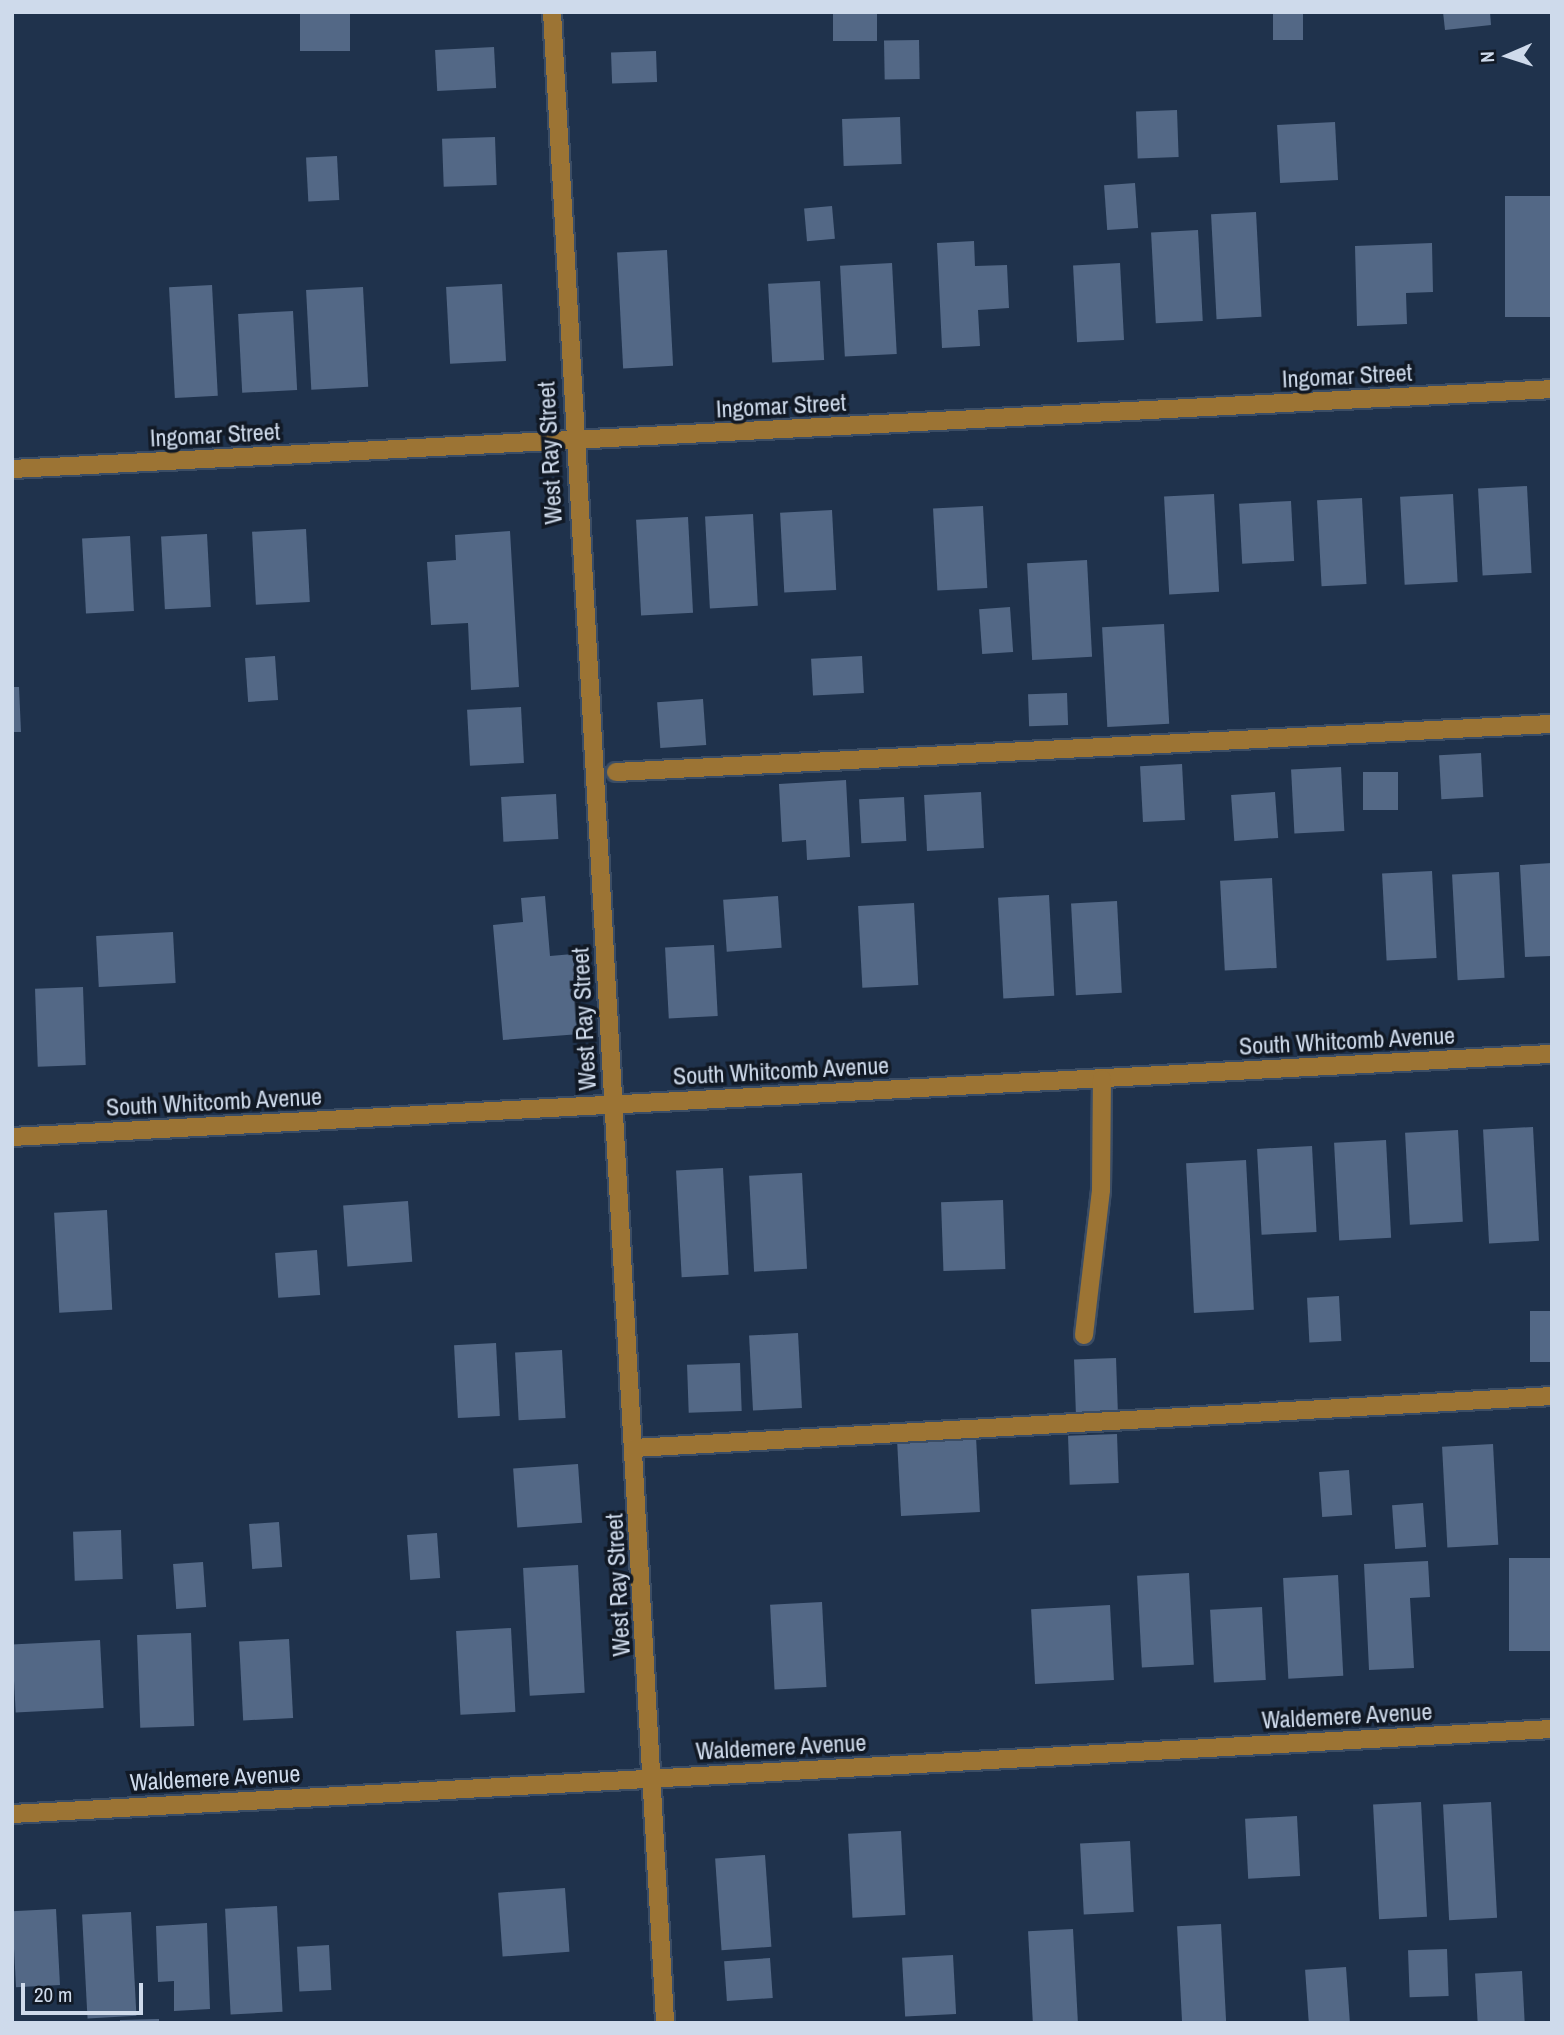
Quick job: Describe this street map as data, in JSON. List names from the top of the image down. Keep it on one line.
{"streets":{"street":["Ingomar Street","West Ray Street","South Whitcomb Avenue","Waldemere Avenue"]},"crossings":[["Ingomar Street","West Ray Street"],["West Ray Street","South Whitcomb Avenue"],["West Ray Street","Waldemere Avenue"]],"scale_bar":"20 m","north":"left"}
